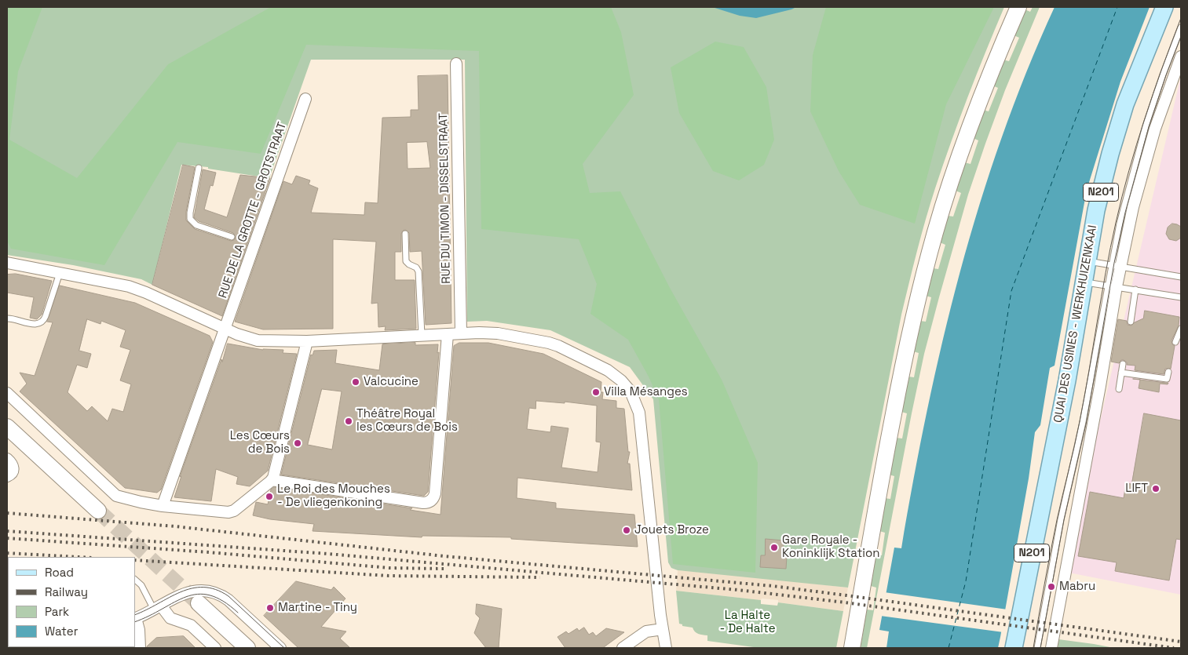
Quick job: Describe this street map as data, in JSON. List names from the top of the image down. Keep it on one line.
{"streets":{"main road":["N201","QUAI DES USINES - WERKHUIZENKAAI"],"street":["RUE DU TIMON - DISSELSTRAAT","RUE DE LA GROTTE - GROTSTRAAT"]},"parks":["La Halte - De Halte"],"places":["Valcucine","Villa Mésanges","Théâtre Royal les Cœurs de Bois","Les Cœurs de Bois","LIFT","Le Roi des Mouches - De vliegenkoning","Jouets Broze","Gare Royale - Koninklijk Station","Mabru","Martine - Tiny"],"legend":["Road","Railway","Park","Water"]}
